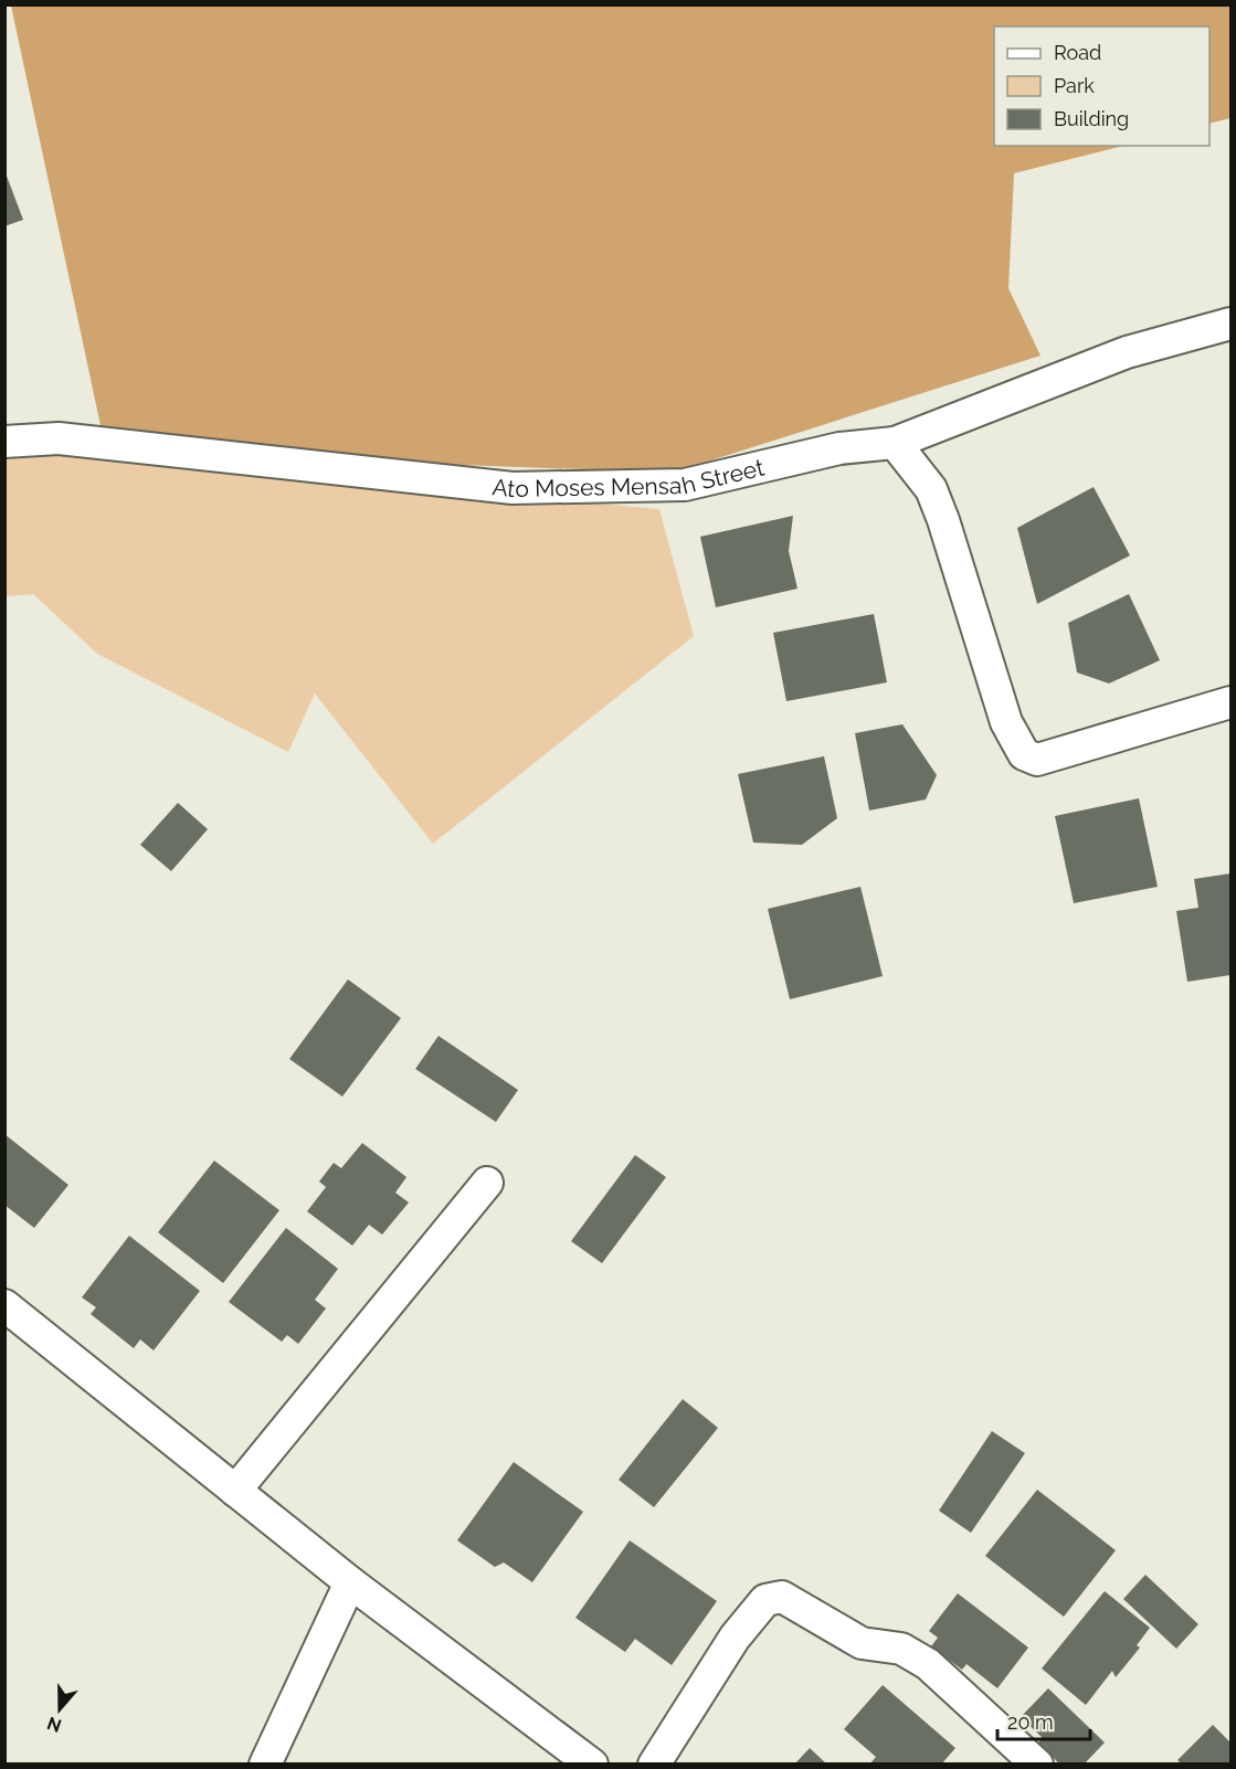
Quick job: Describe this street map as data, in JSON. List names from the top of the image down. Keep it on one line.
{"streets":{"street":["Ato Moses Mensah Street"]},"legend":["Road","Park","Building"],"scale_bar":"20 m","north":"bottom"}
